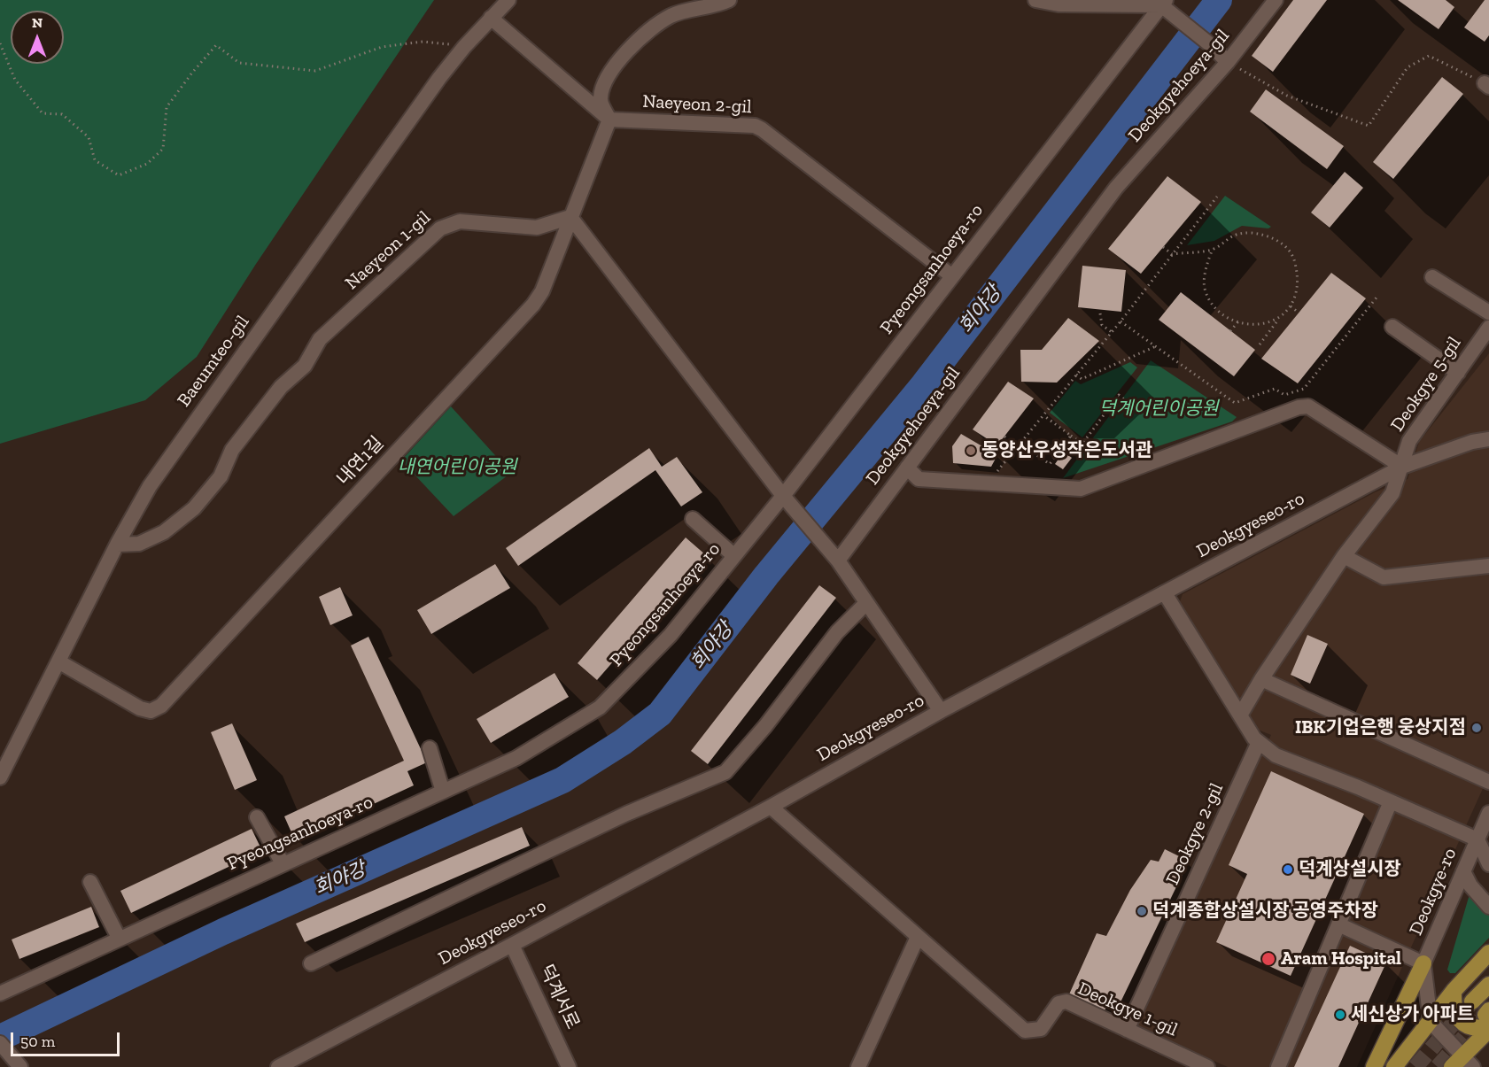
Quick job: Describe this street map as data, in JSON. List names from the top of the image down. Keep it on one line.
{"streets":{"street":["Deokgyehoeya-gil","Naeyeon 2-gil","Naeyeon 1-gil","Pyeongsanhoeya-ro","Baeumteo-gil","Deokgye 5-gil","내연1길","Deokgyeseo-ro","Deokgye 2-gil","Deokgye-ro","덕계서로","Deokgye 1-gil"]},"crossings":[["Naeyeon 2-gil","Pyeongsanhoeya-ro"],["Naeyeon 2-gil","내연1길"],["Naeyeon 1-gil","Baeumteo-gil"],["Naeyeon 1-gil","내연1길"],["Baeumteo-gil","내연1길"],["Deokgye 5-gil","Deokgyeseo-ro"],["Deokgyeseo-ro","덕계서로"],["Deokgyeseo-ro","Deokgye 1-gil"],["Deokgye 2-gil","Deokgye 1-gil"]],"water":["회야강"],"parks":["덕계어린이공원","내연어린이공원"],"places":["동양산우성작은도서관","IBK기업은행 웅상지점","덕계상설시장","덕계종합상설시장 공영주차장","Aram Hospital","세신상가 아파트"],"scale_bar":"50 m","north":"top"}
